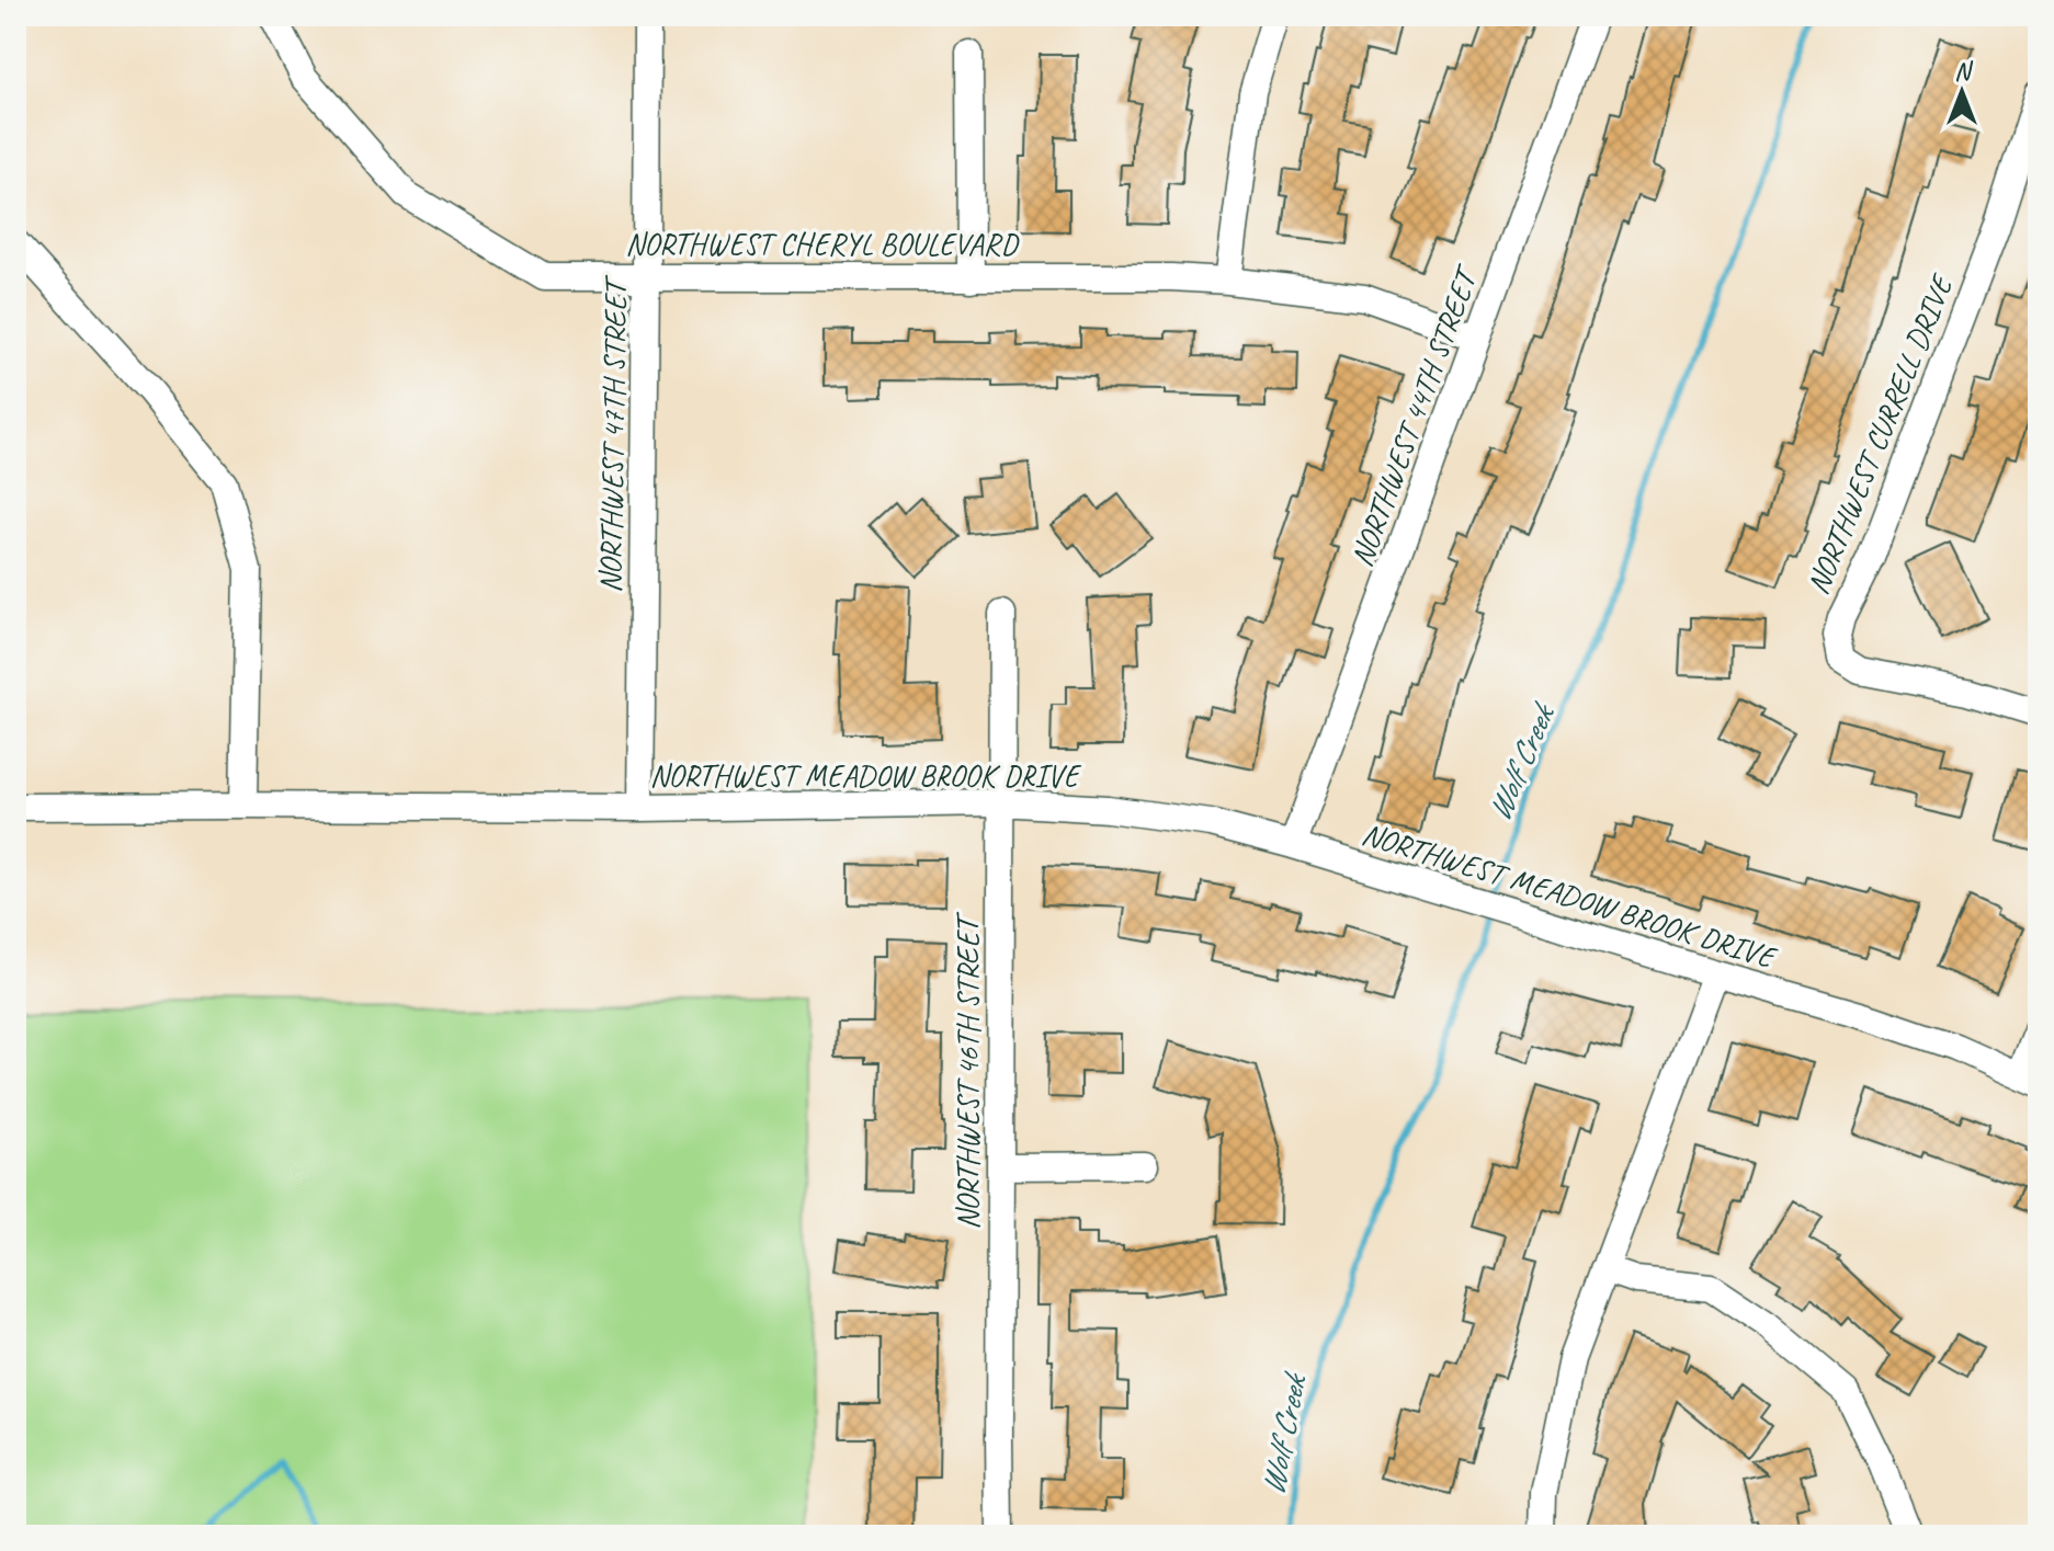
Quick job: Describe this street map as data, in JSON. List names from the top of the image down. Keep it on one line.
{"streets":{"street":["NORTHWEST CHERYL BOULEVARD","NORTHWEST 44TH STREET","NORTHWEST CURRELL DRIVE","NORTHWEST 47TH STREET","NORTHWEST MEADOW BROOK DRIVE","NORTHWEST 46TH STREET"]},"crossings":[["NORTHWEST CHERYL BOULEVARD","NORTHWEST 44TH STREET"],["NORTHWEST CHERYL BOULEVARD","NORTHWEST 47TH STREET"],["NORTHWEST 44TH STREET","NORTHWEST MEADOW BROOK DRIVE"],["NORTHWEST 47TH STREET","NORTHWEST MEADOW BROOK DRIVE"],["NORTHWEST MEADOW BROOK DRIVE","NORTHWEST 46TH STREET"]],"water":["Wolf Creek"],"north":"top"}
